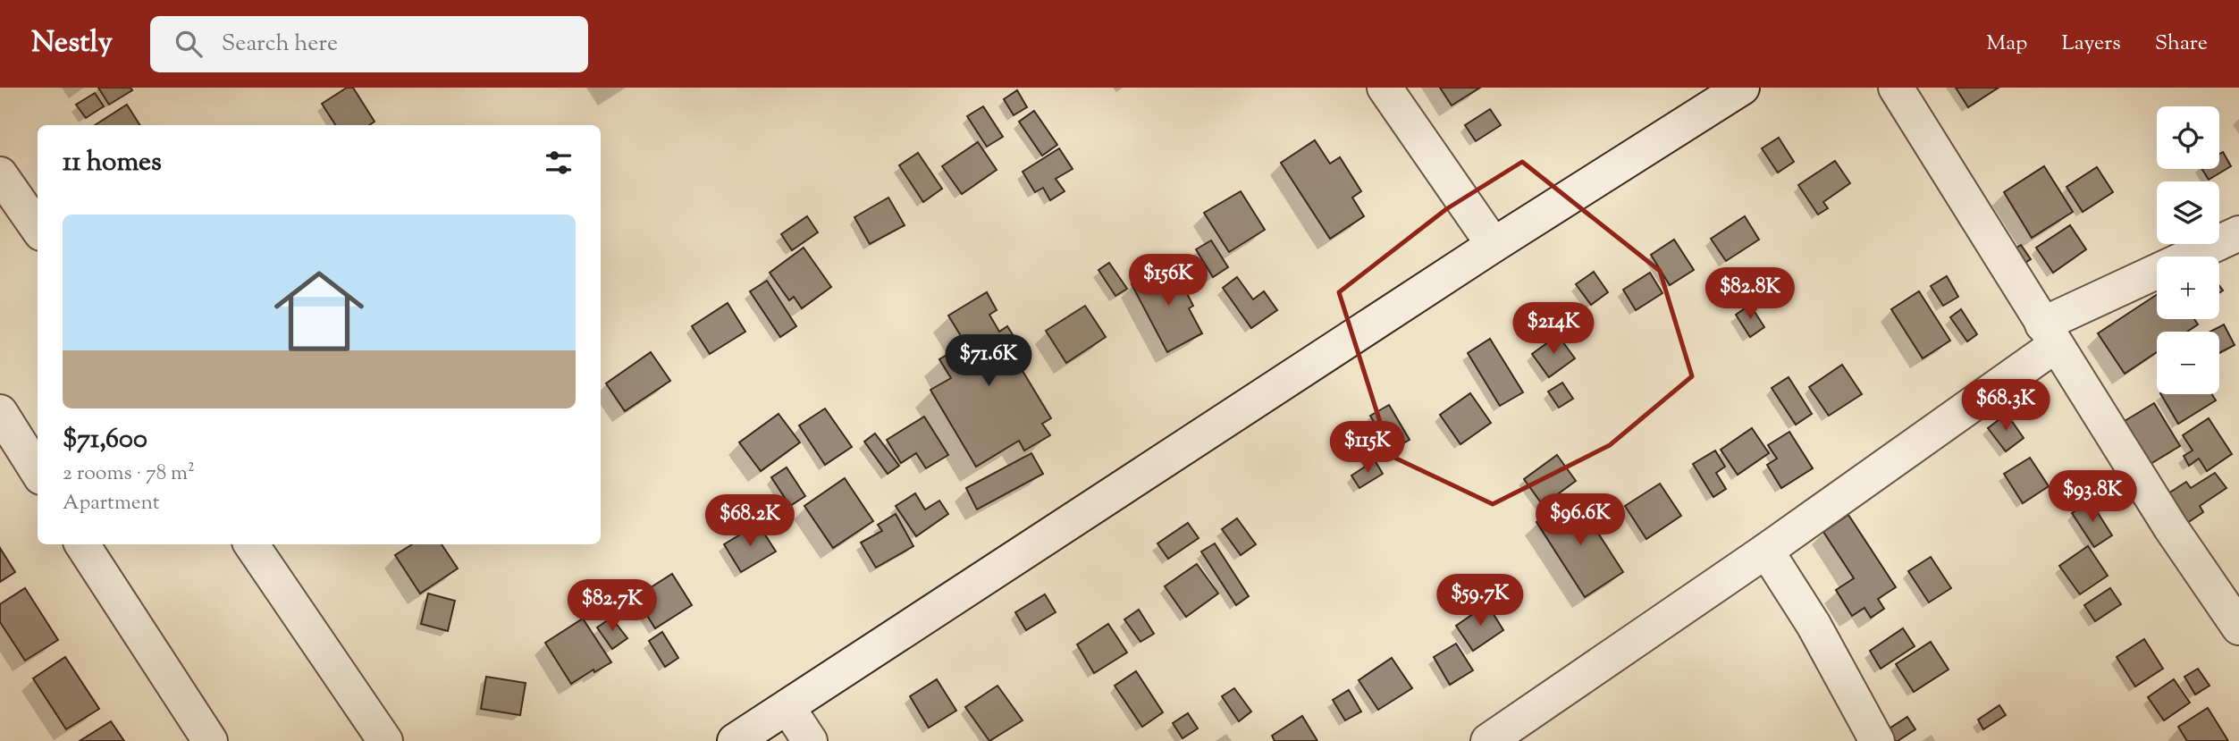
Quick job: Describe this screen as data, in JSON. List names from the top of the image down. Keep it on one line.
{"page":{"header":"Nestly","search":"Search here","nav":["Map","Layers","Share"],"map_buttons":["+","−"],"heading":"11 homes","list":[{"name":"$71,600","note":"2 rooms · 78 m² · Apartment"}],"price":["$156K","$82.8K","$214K","$71.6K","$68.3K","$115K","$93.8K","$96.6K","$68.2K","$59.7K","$82.7K"]}}
